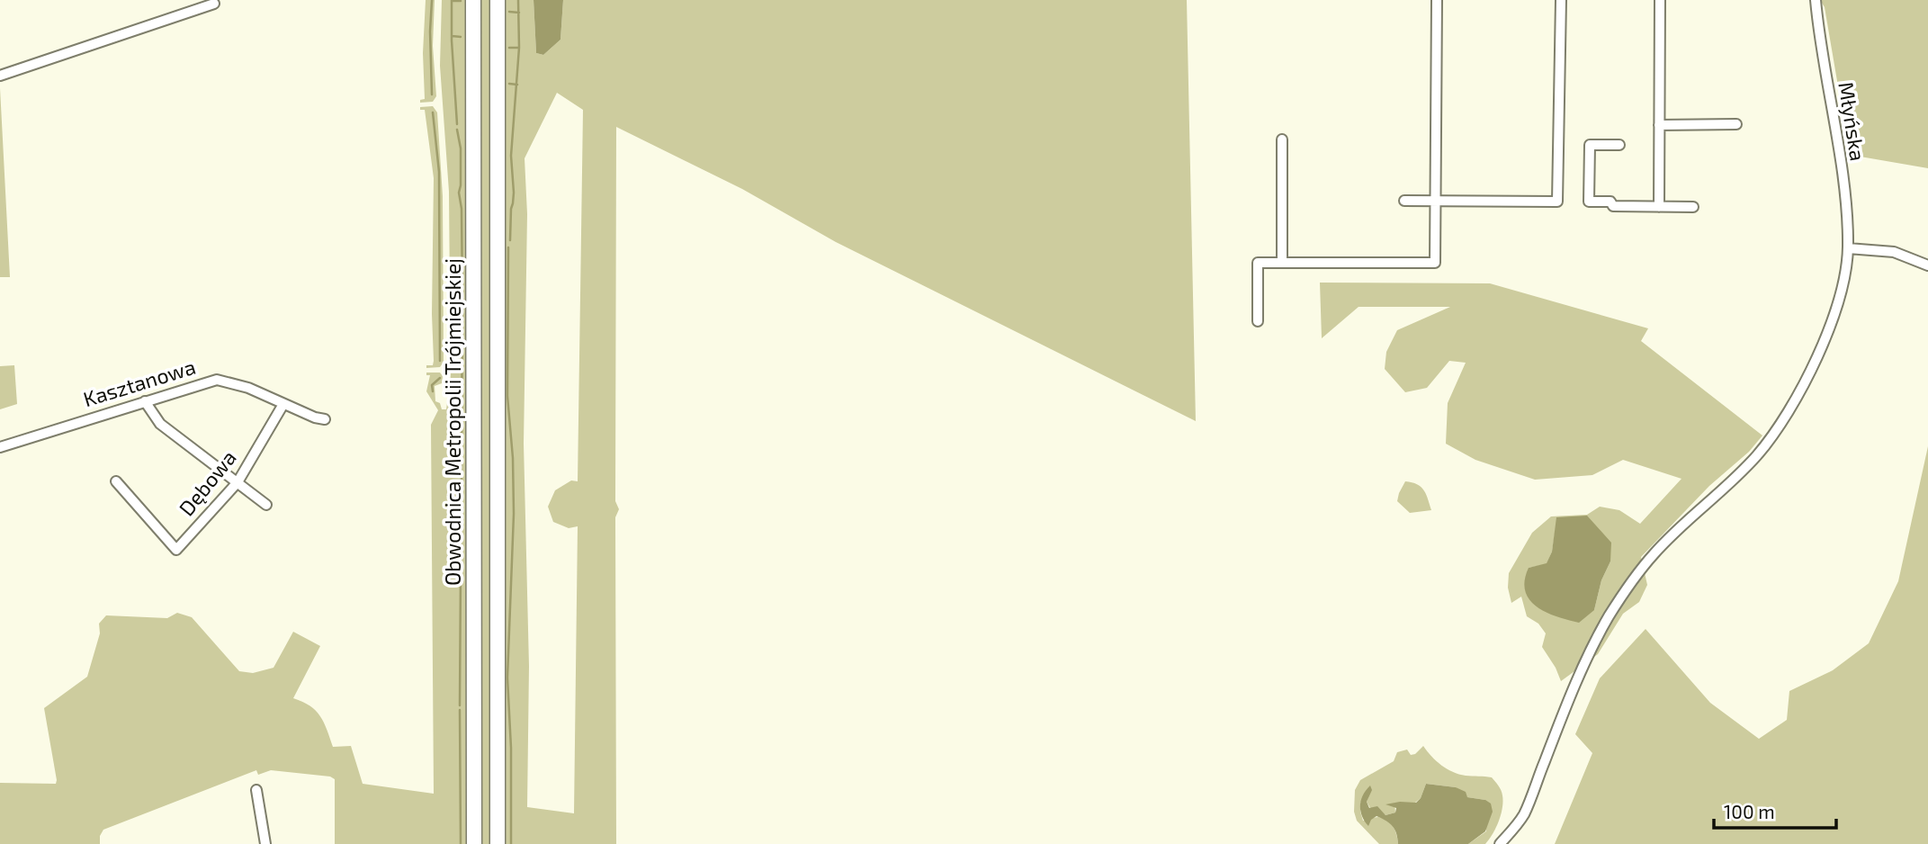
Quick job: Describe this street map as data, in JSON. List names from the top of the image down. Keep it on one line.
{"streets":{"highway":["Obwodnica Metropolii Trójmiejskiej"],"street":["Młyńska","Kasztanowa","Dębowa"]},"crossings":[["Kasztanowa","Dębowa"]],"scale_bar":"100 m"}
